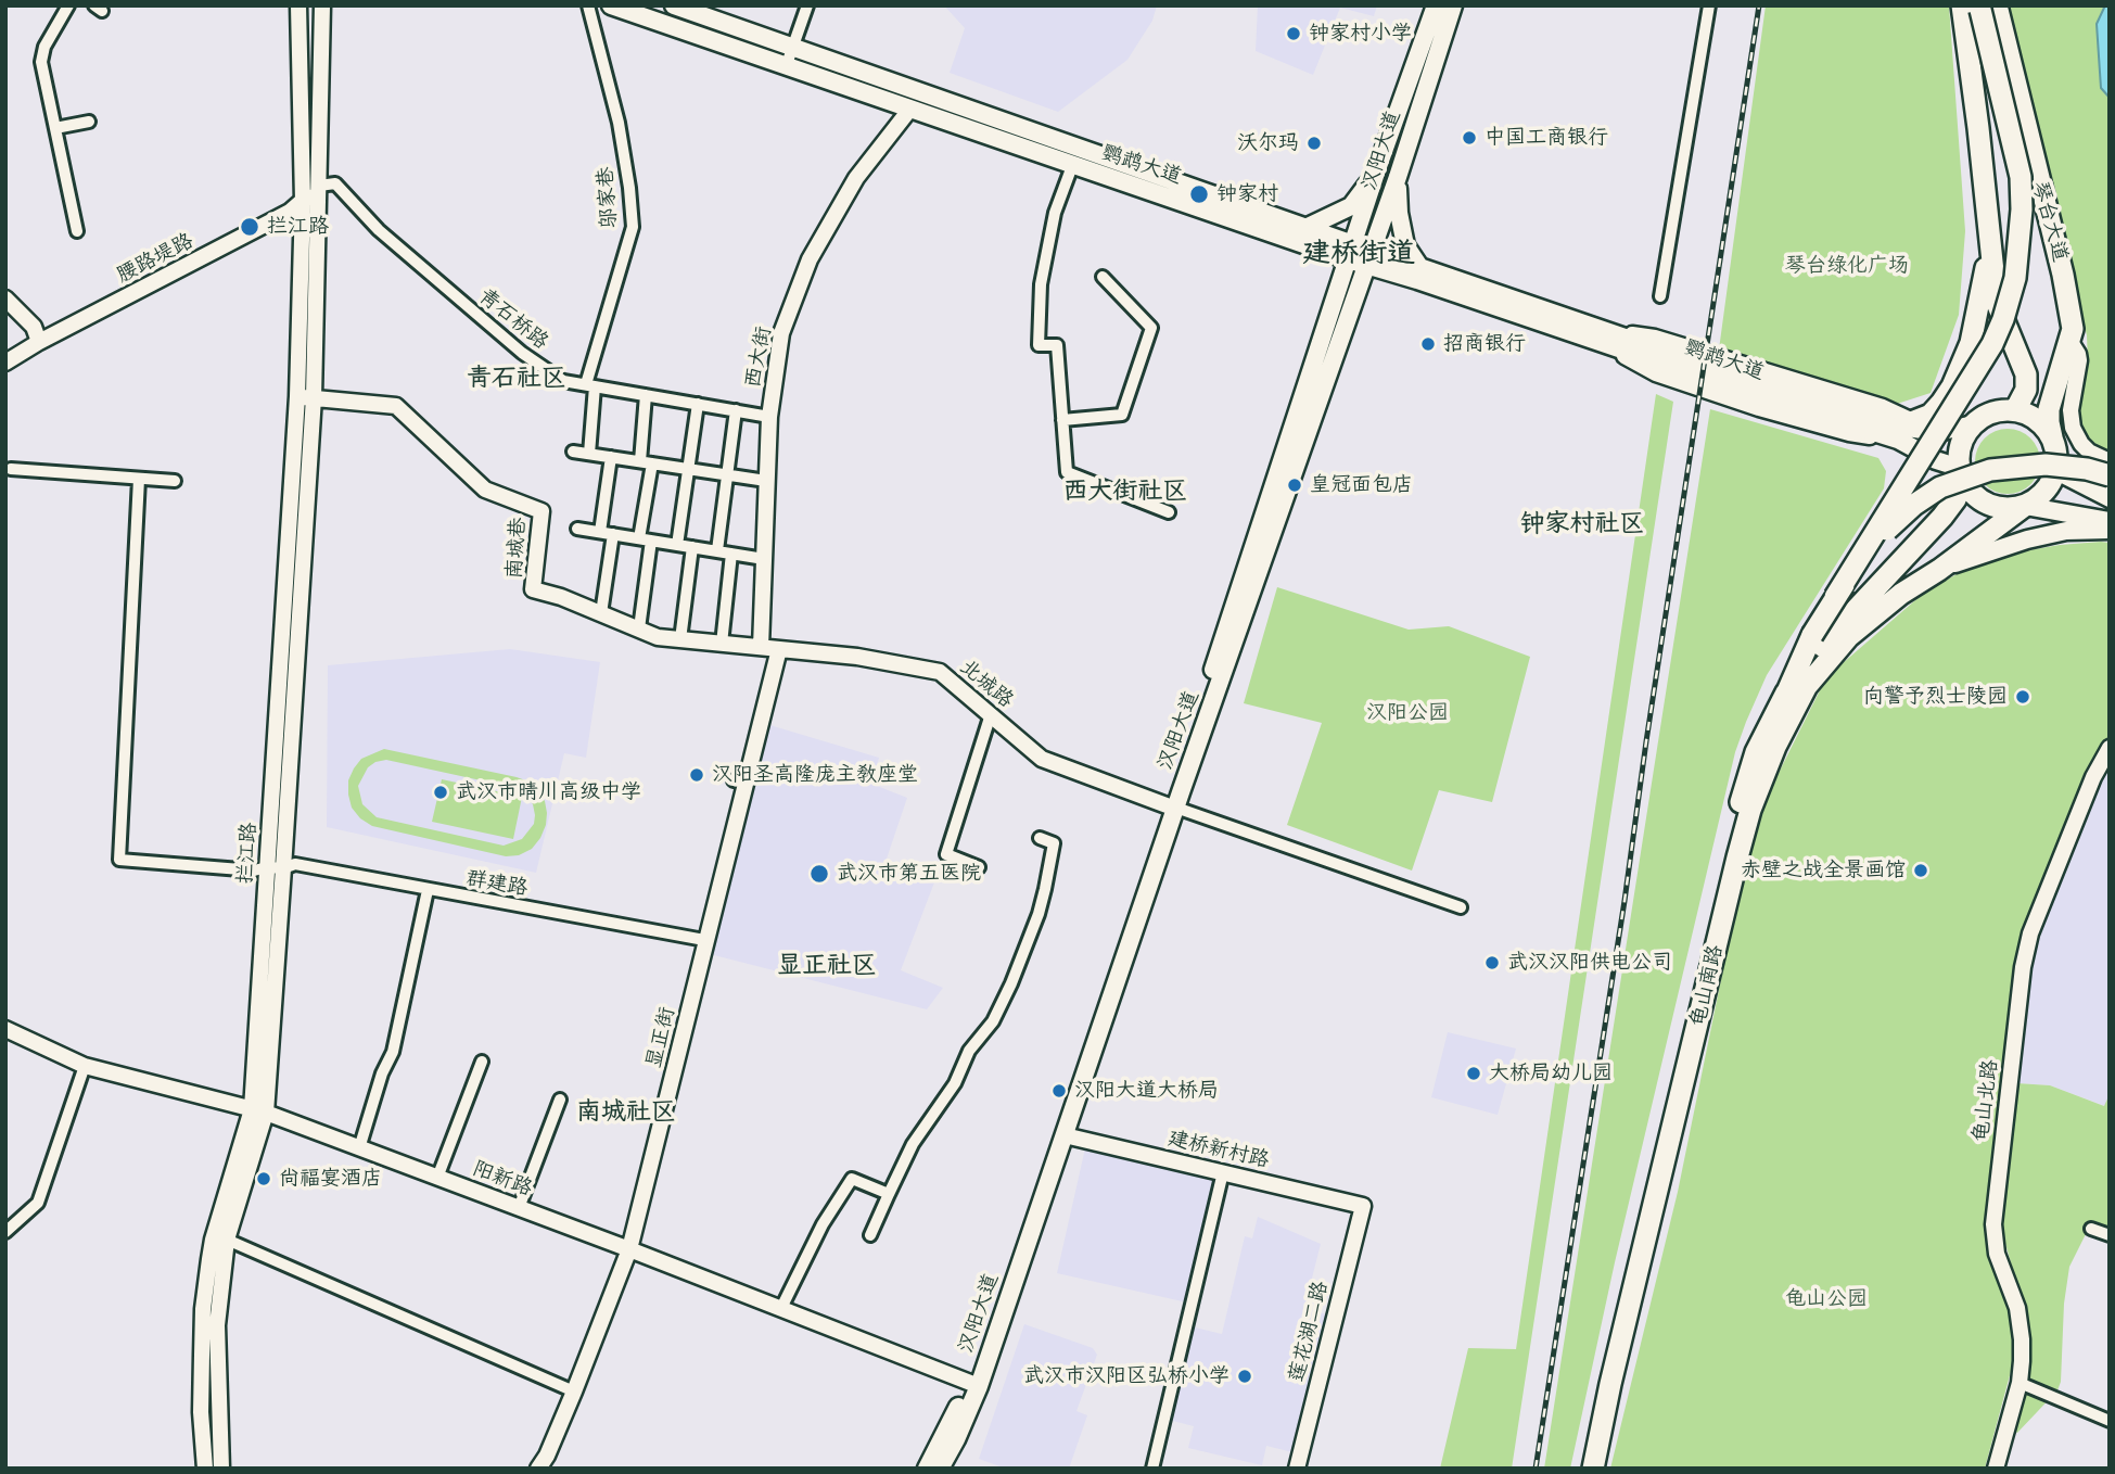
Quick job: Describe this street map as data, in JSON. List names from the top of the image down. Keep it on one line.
{"streets":{"highway":["琴台大道","龟山南路"],"main road":["汉阳大道","鹦鹉大道"],"street":["邬家巷","腰路堤路","青石桥路","西大街","南城巷","北城路","拦江路","群建路","显正街","龟山北路","建桥新村路","阳新路","莲花湖二路"]},"crossings":[["汉阳大道","鹦鹉大道"],["汉阳大道","北城路"],["汉阳大道","建桥新村路"],["汉阳大道","阳新路"],["鹦鹉大道","琴台大道"],["鹦鹉大道","西大街"],["鹦鹉大道","龟山南路"],["邬家巷","青石桥路"],["琴台大道","龟山南路"],["腰路堤路","青石桥路"],["腰路堤路","拦江路"],["青石桥路","西大街"],["青石桥路","拦江路"],["西大街","南城巷"],["西大街","北城路"],["南城巷","北城路"],["南城巷","拦江路"],["北城路","显正街"],["拦江路","群建路"],["拦江路","阳新路"],["群建路","显正街"],["显正街","阳新路"],["建桥新村路","莲花湖二路"]],"districts":["建桥街道","青石社区","西大街社区","钟家村社区","显正社区","南城社区"],"parks":["琴台绿化广场","汉阳公园","龟山公园"],"places":["钟家村小学","中国工商银行","沃尔玛","钟家村","拦江路","招商银行","皇冠面包店","向警予烈士陵园","汉阳圣高隆庞主教座堂","武汉市晴川高级中学","赤壁之战全景画馆","武汉市第五医院","武汉汉阳供电公司","大桥局幼儿园","汉阳大道大桥局","尚福宴酒店","武汉市汉阳区弘桥小学"]}
